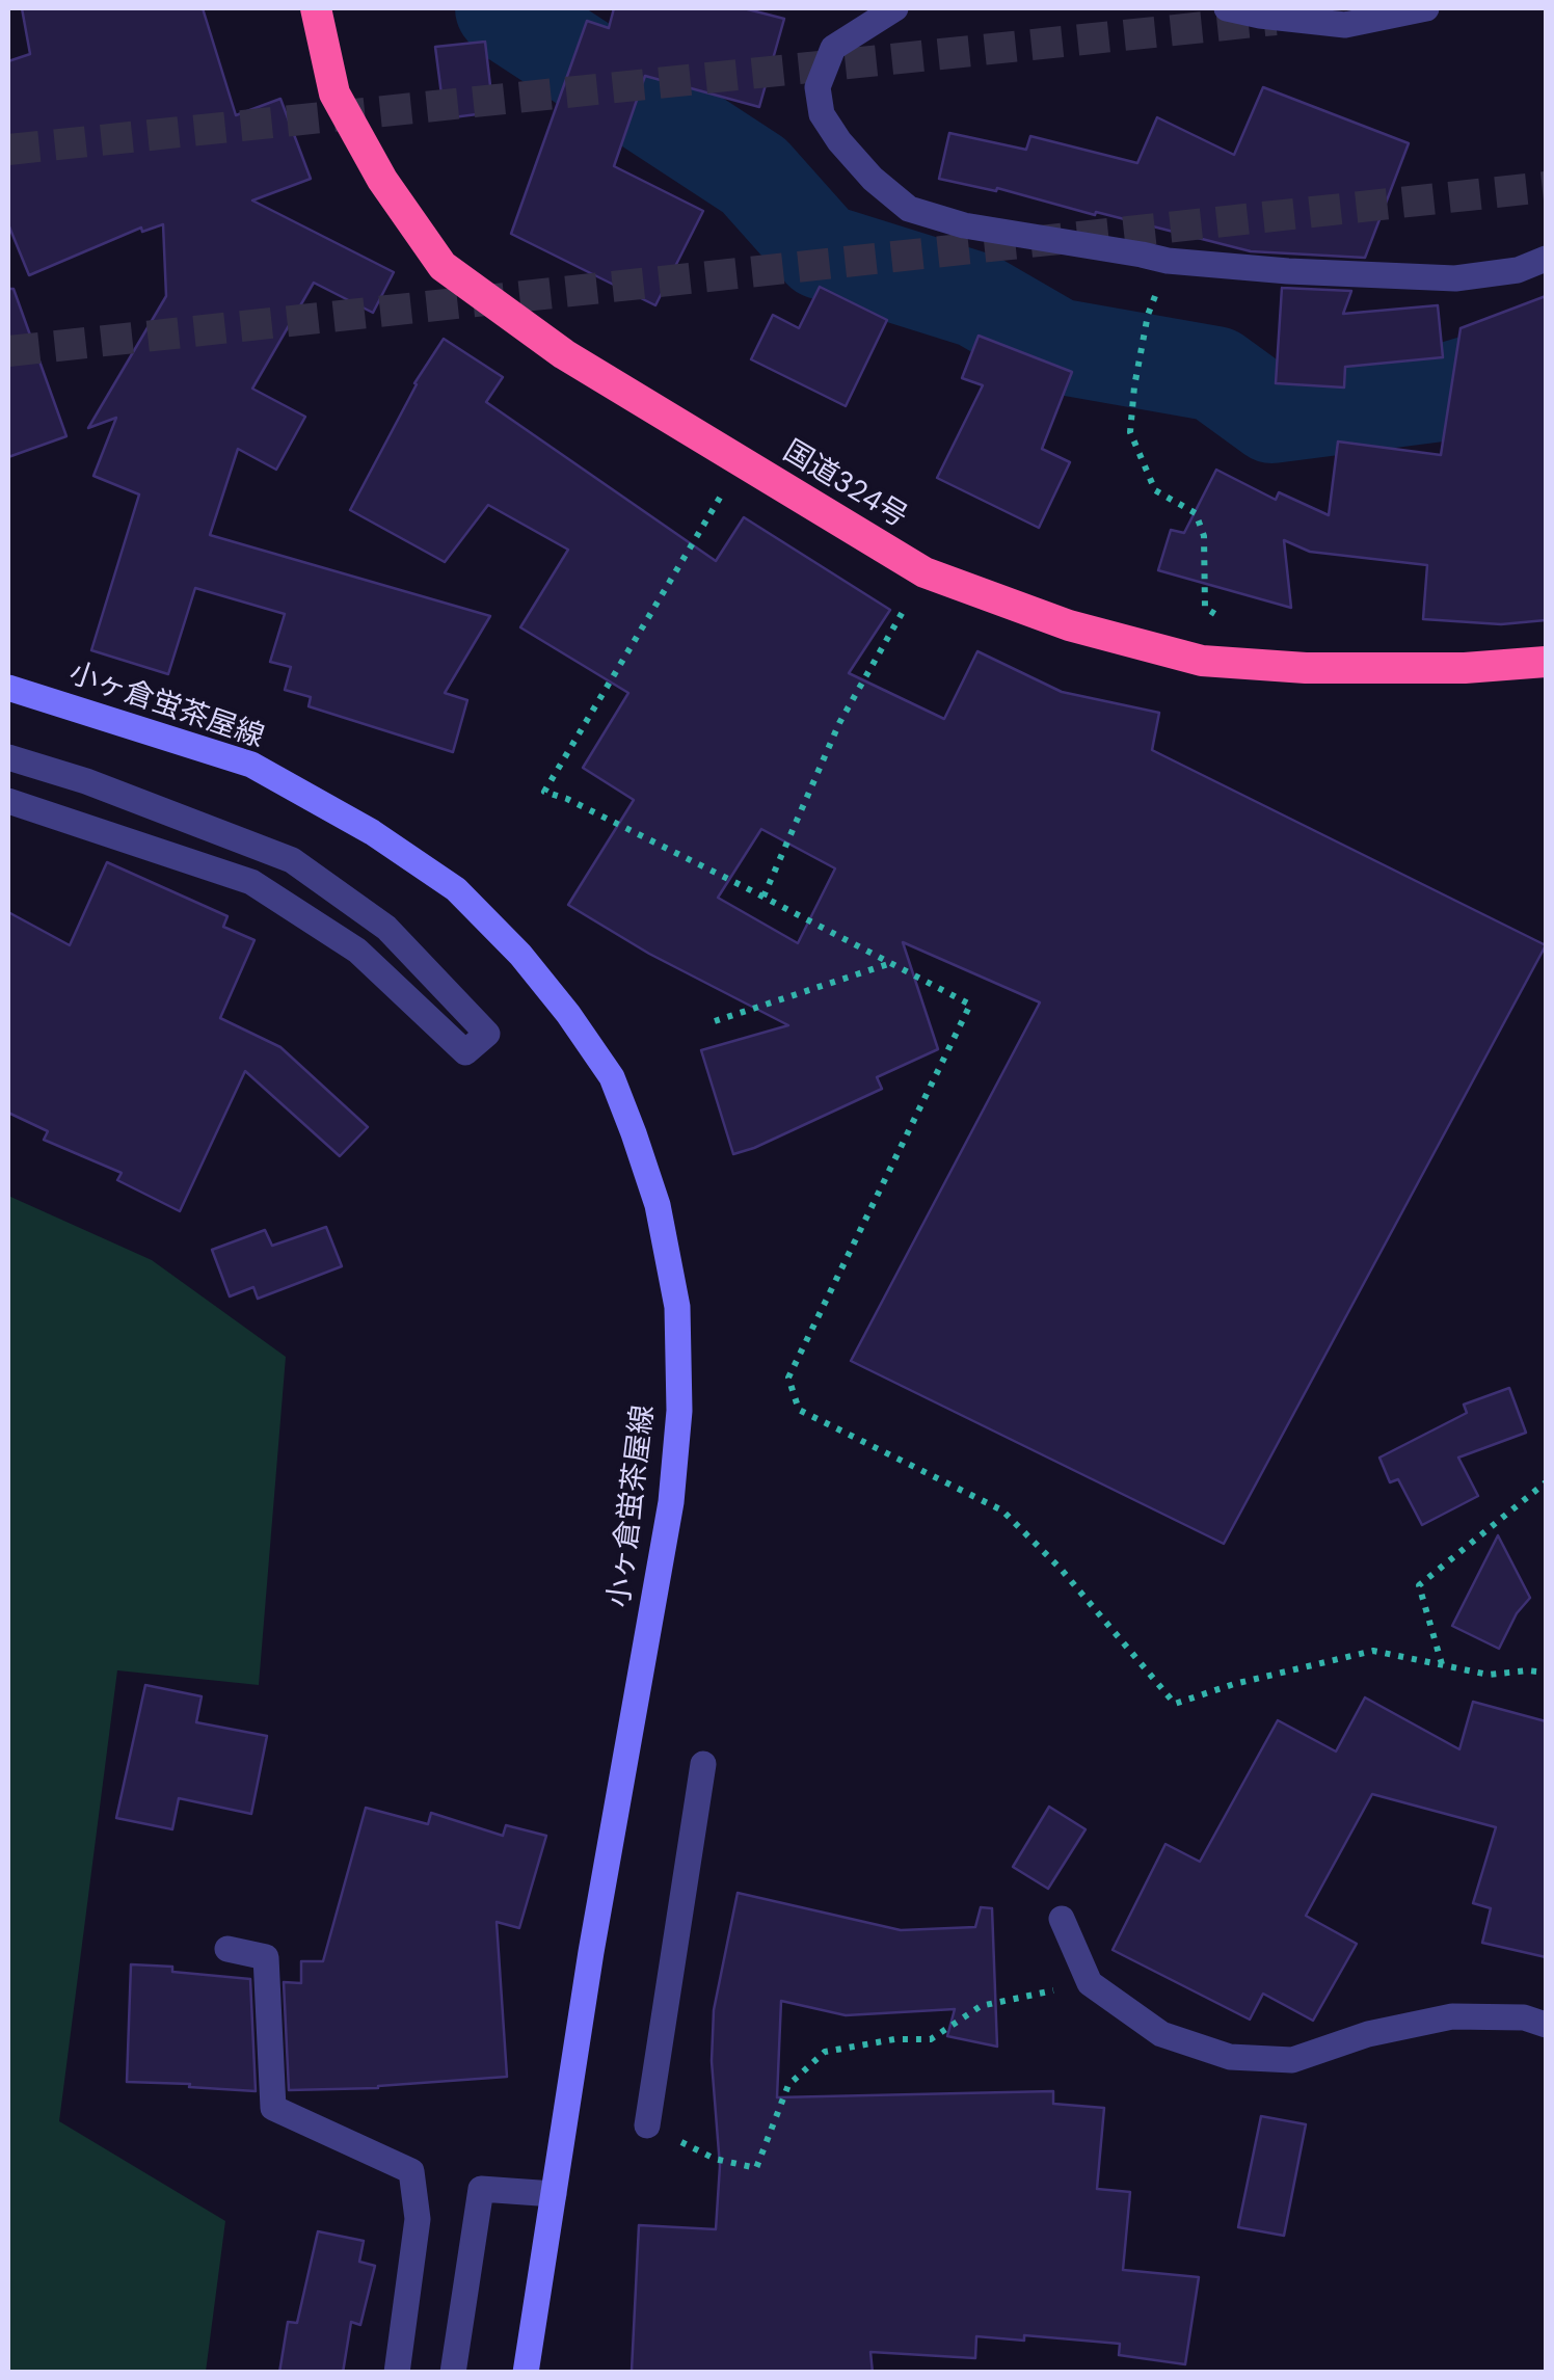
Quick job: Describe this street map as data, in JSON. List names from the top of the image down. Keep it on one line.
{"streets":{"highway":["国道324号"],"street":["小ヶ倉蛍茶屋線"]}}
